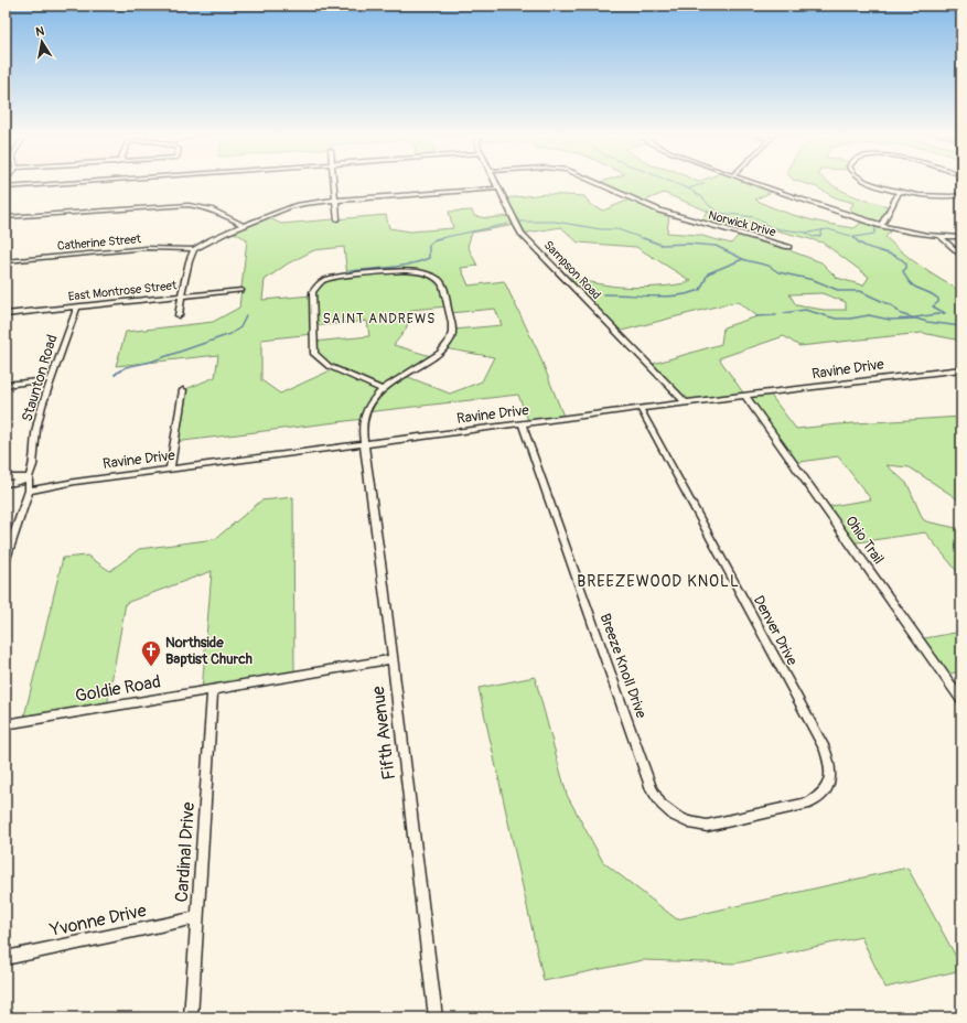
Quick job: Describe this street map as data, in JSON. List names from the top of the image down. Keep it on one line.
{"streets":{"street":["Norwick Drive","Catherine Street","Sampson Road","East Montrose Street","Ravine Drive","Staunton Road","Ohio Trail","Denver Drive","Breeze Knoll Drive","Goldie Road","Fifth Avenue","Cardinal Drive","Yvonne Drive"]},"crossings":[["Sampson Road","Ravine Drive"],["East Montrose Street","Staunton Road"],["Ravine Drive","Staunton Road"],["Ravine Drive","Ohio Trail"],["Ravine Drive","Denver Drive"],["Ravine Drive","Breeze Knoll Drive"],["Ravine Drive","Fifth Avenue"],["Denver Drive","Breeze Knoll Drive"],["Goldie Road","Fifth Avenue"],["Goldie Road","Cardinal Drive"],["Cardinal Drive","Yvonne Drive"]],"districts":["SAINT ANDREWS","BREEZEWOOD KNOLL"],"places":{"church":["Northside Baptist Church"]},"north":"top"}
